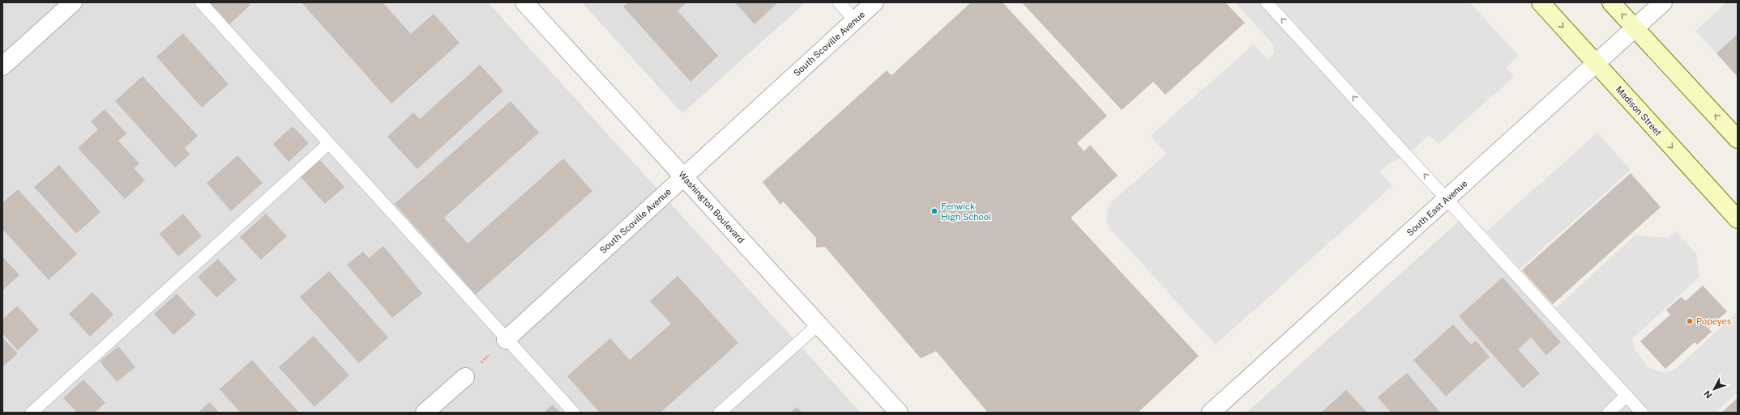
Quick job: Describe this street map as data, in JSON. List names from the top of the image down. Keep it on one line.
{"streets":{"main road":["Madison Street"],"street":["South Scoville Avenue","Washington Boulevard","South East Avenue"]},"crossings":[["South Scoville Avenue","Washington Boulevard"],["Madison Street","South East Avenue"]],"places":["Fenwick High School","Popeyes"],"north":"bottom left"}
